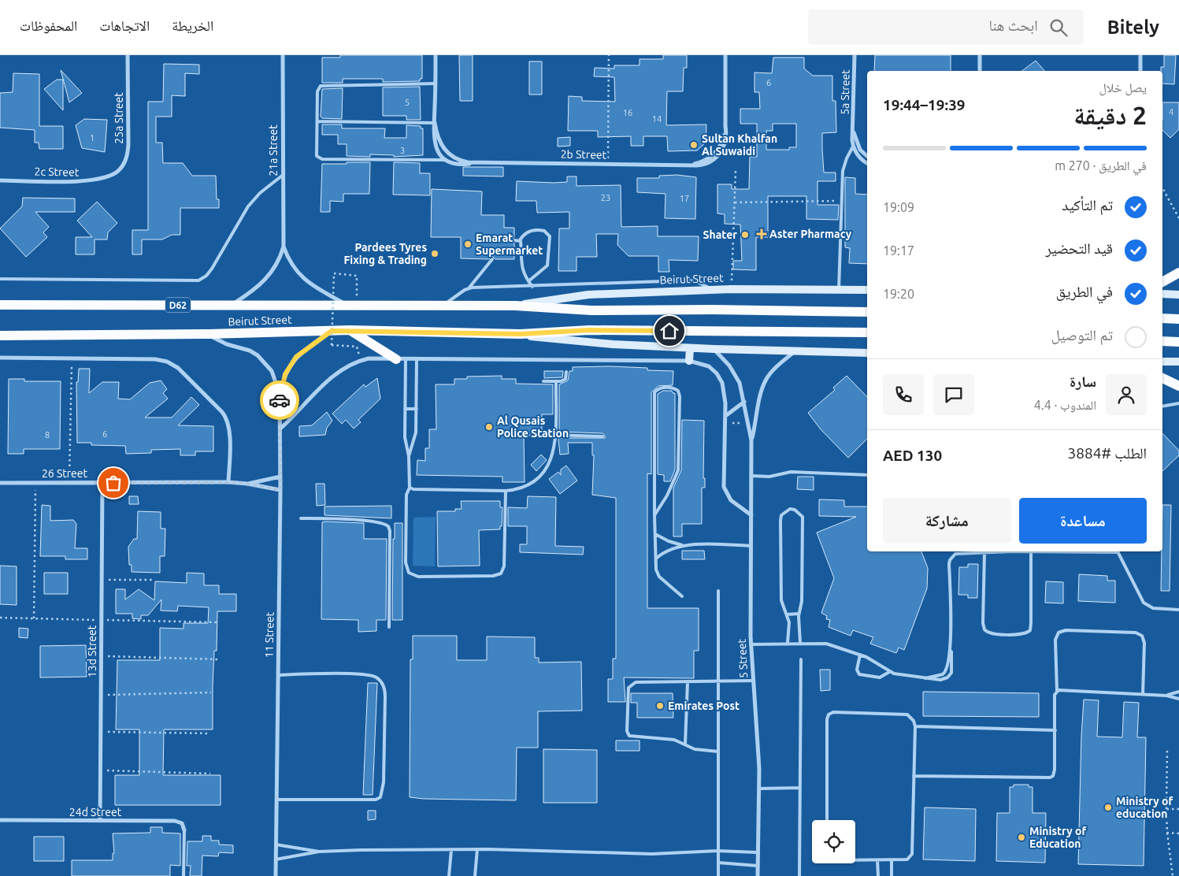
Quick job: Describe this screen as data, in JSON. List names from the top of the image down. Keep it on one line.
{"streets":{"main road":["Beirut Street","D62"],"street":["5a Street","25a Street","21a Street","2b Street","2c Street","26 Street","11 Street","13d Street","5 Street","24d Street"]},"crossings":[["25a Street","2c Street"],["21a Street","Beirut Street"],["Beirut Street","11 Street"],["Beirut Street","5 Street"],["26 Street","11 Street"],["26 Street","13d Street"],["13d Street","24d Street"]],"places":{"other":["Sultan Khalfan Al Suwaidi","Shater","Emarat Supermarket","Pardees Tyres Fixing & Trading","Al Qusais Police Station","Emirates Post","Ministry of education","Ministry of Education"],"health":["Aster Pharmacy"]},"house_numbers":["6","5","4","16","14","1","3","23","17","6","8"],"page":{"header":"Bitely","search":"ابحث هنا","nav":["الخريطة","الاتجاهات","المحفوظات"],"heading":["2 دقيقة","يصل خلال","19:39–19:44"],"panel":["سارة","المندوب · 4.4","الطلب #3884","AED 130"],"bar":"في الطريق · 270 m","list":[["تم التأكيد","19:09"],["قيد التحضير","19:17"],["في الطريق","19:20"],"تم التوصيل"],"buttons":["مساعدة","مشاركة"]}}
